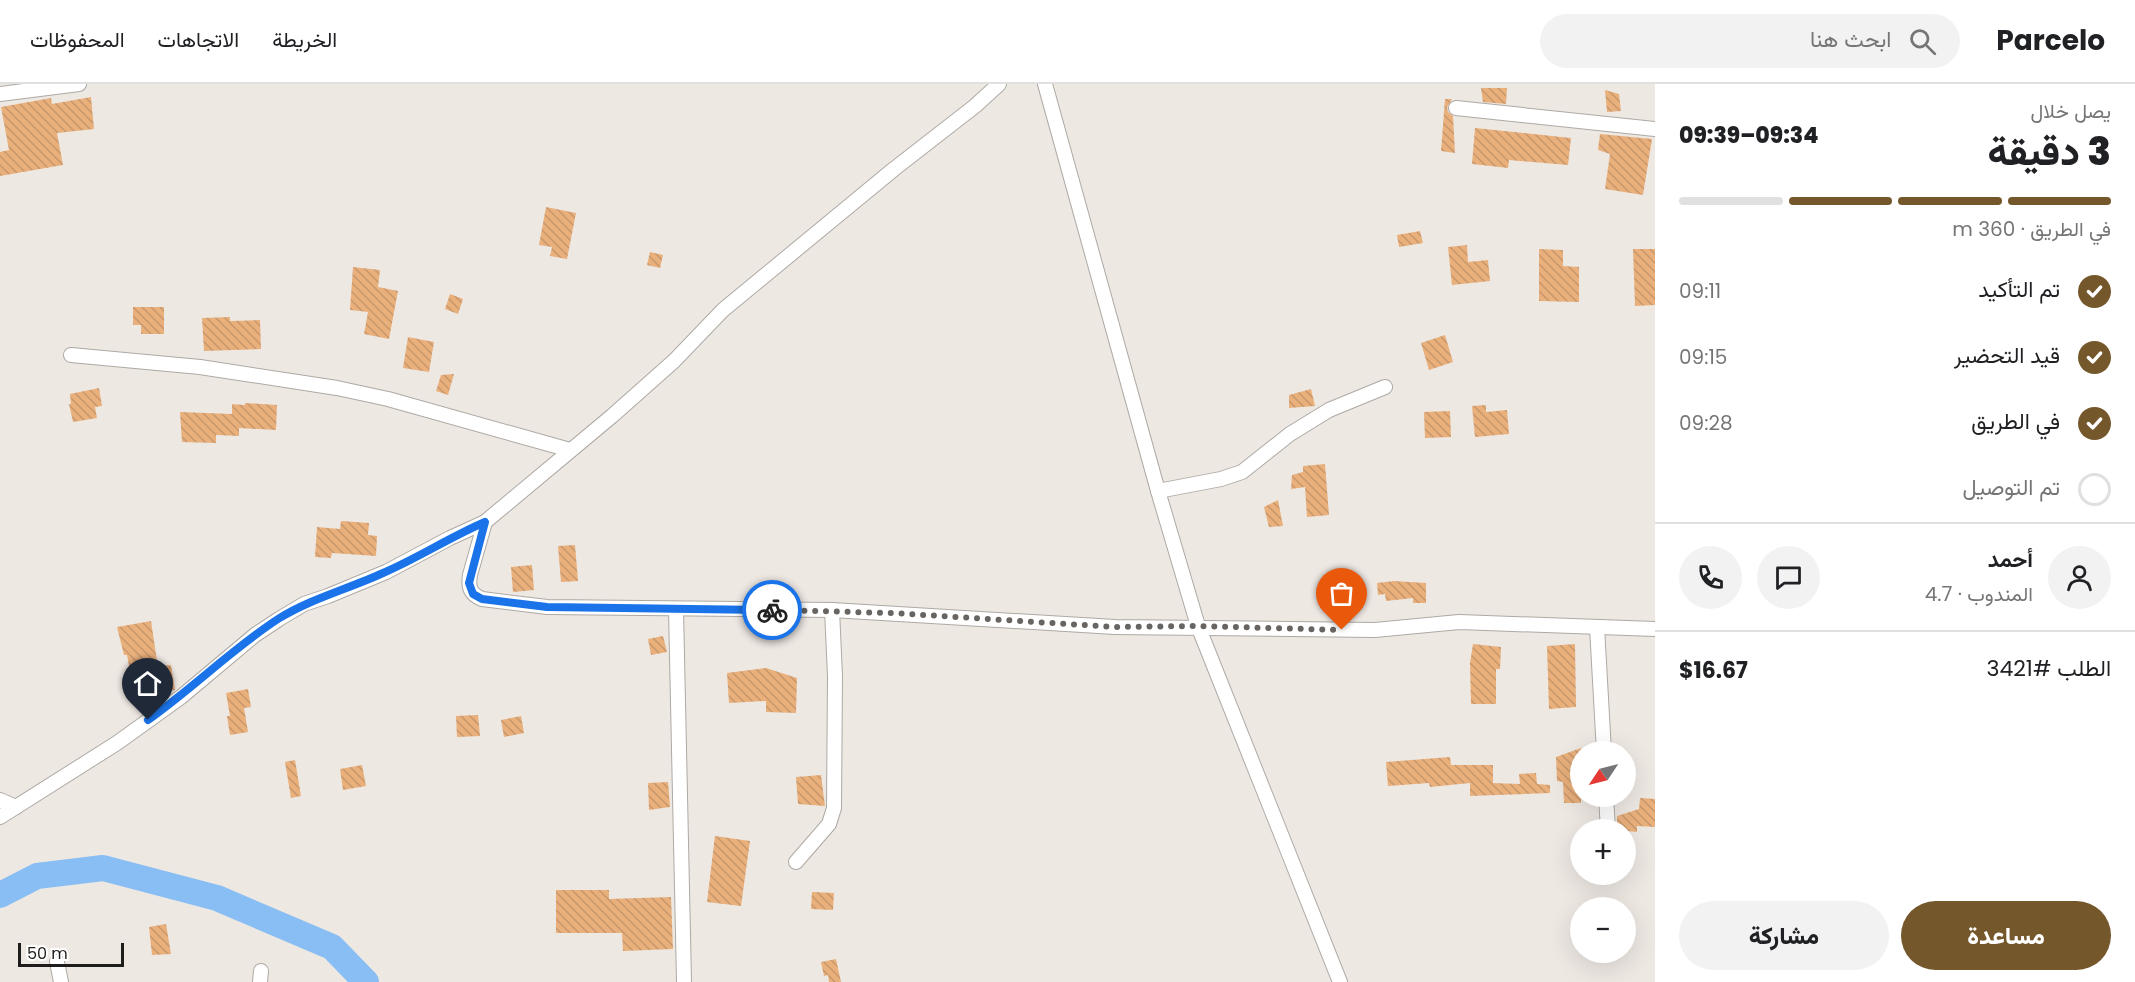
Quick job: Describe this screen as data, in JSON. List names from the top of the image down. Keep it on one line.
{"scale_bar":"50 m","north":"bottom left","page":{"header":"Parcelo","search":"ابحث هنا","nav":["الخريطة","الاتجاهات","المحفوظات"],"heading":["3 دقيقة","يصل خلال","09:34–09:39"],"panel":["أحمد","المندوب · 4.7","الطلب #3421","$16.67"],"bar":"في الطريق · 360 m","list":[["تم التأكيد","09:11"],["قيد التحضير","09:15"],["في الطريق","09:28"],"تم التوصيل"],"map_buttons":["+","−"],"buttons":["مساعدة","مشاركة"],"scale":"50 m"}}
